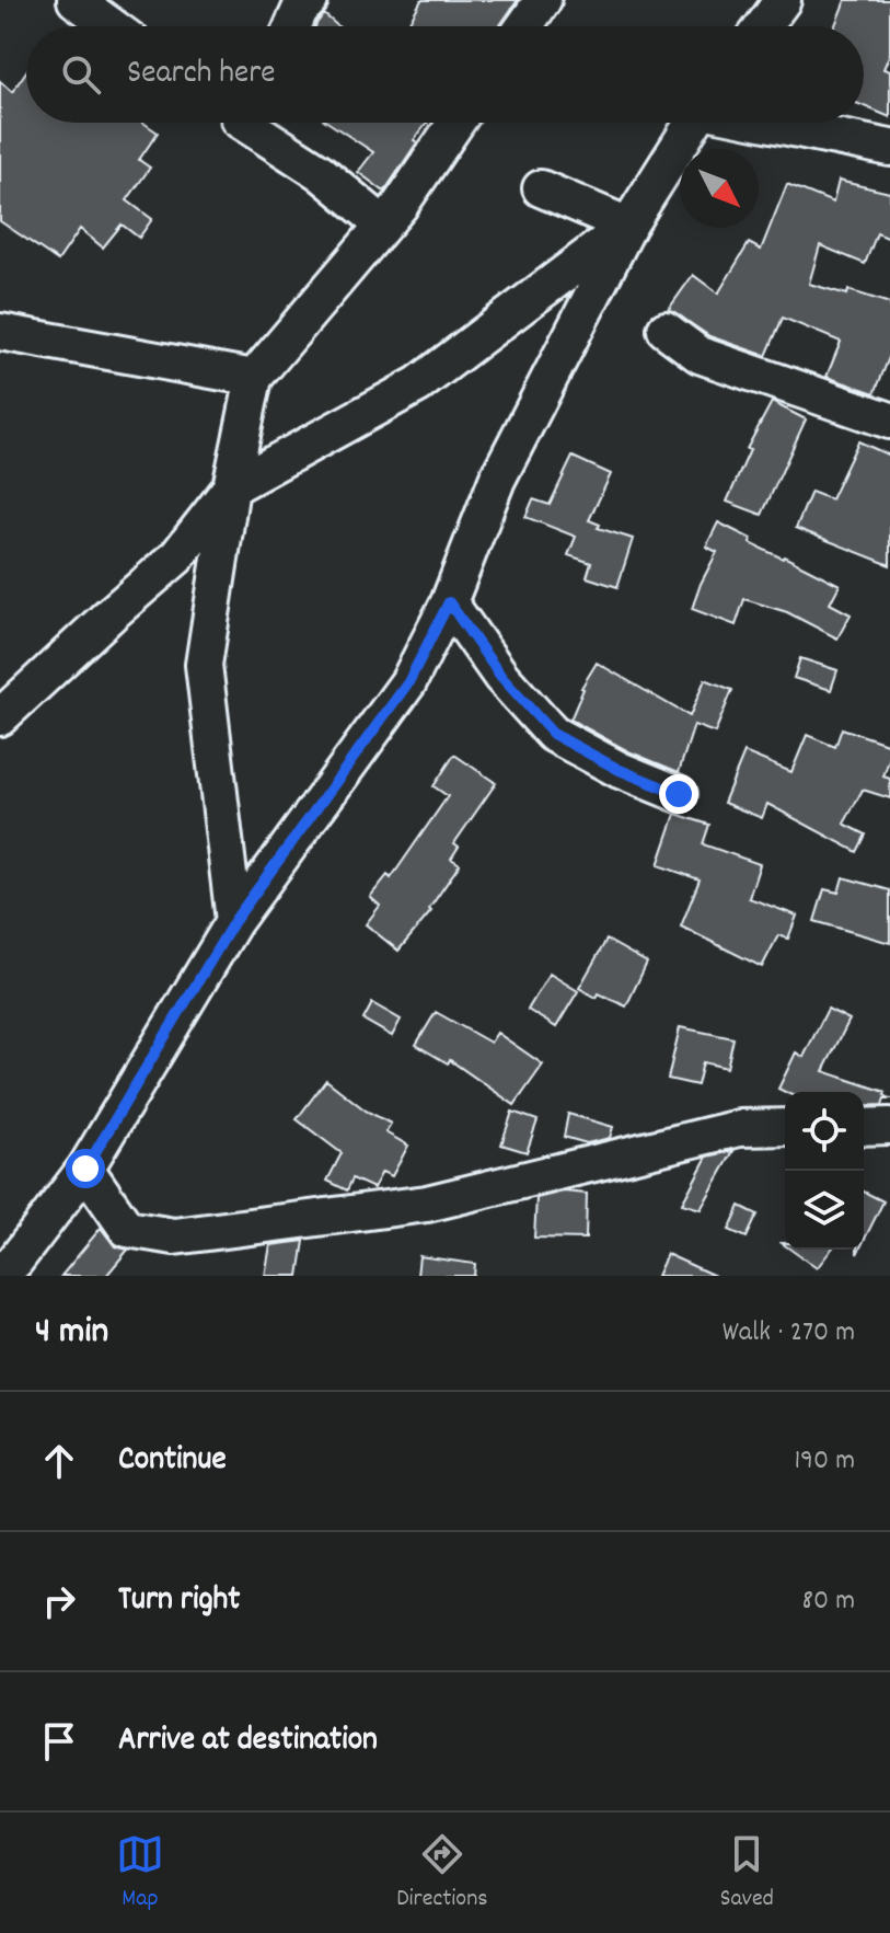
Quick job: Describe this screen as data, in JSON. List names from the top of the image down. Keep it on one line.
{"north":"bottom right","page":{"search":"Search here","heading":["4 min","Walk · 270 m"],"list":[["Continue","190 m"],["Turn right","80 m"],"Arrive at destination"],"nav":["Map","Directions","Saved"]}}
